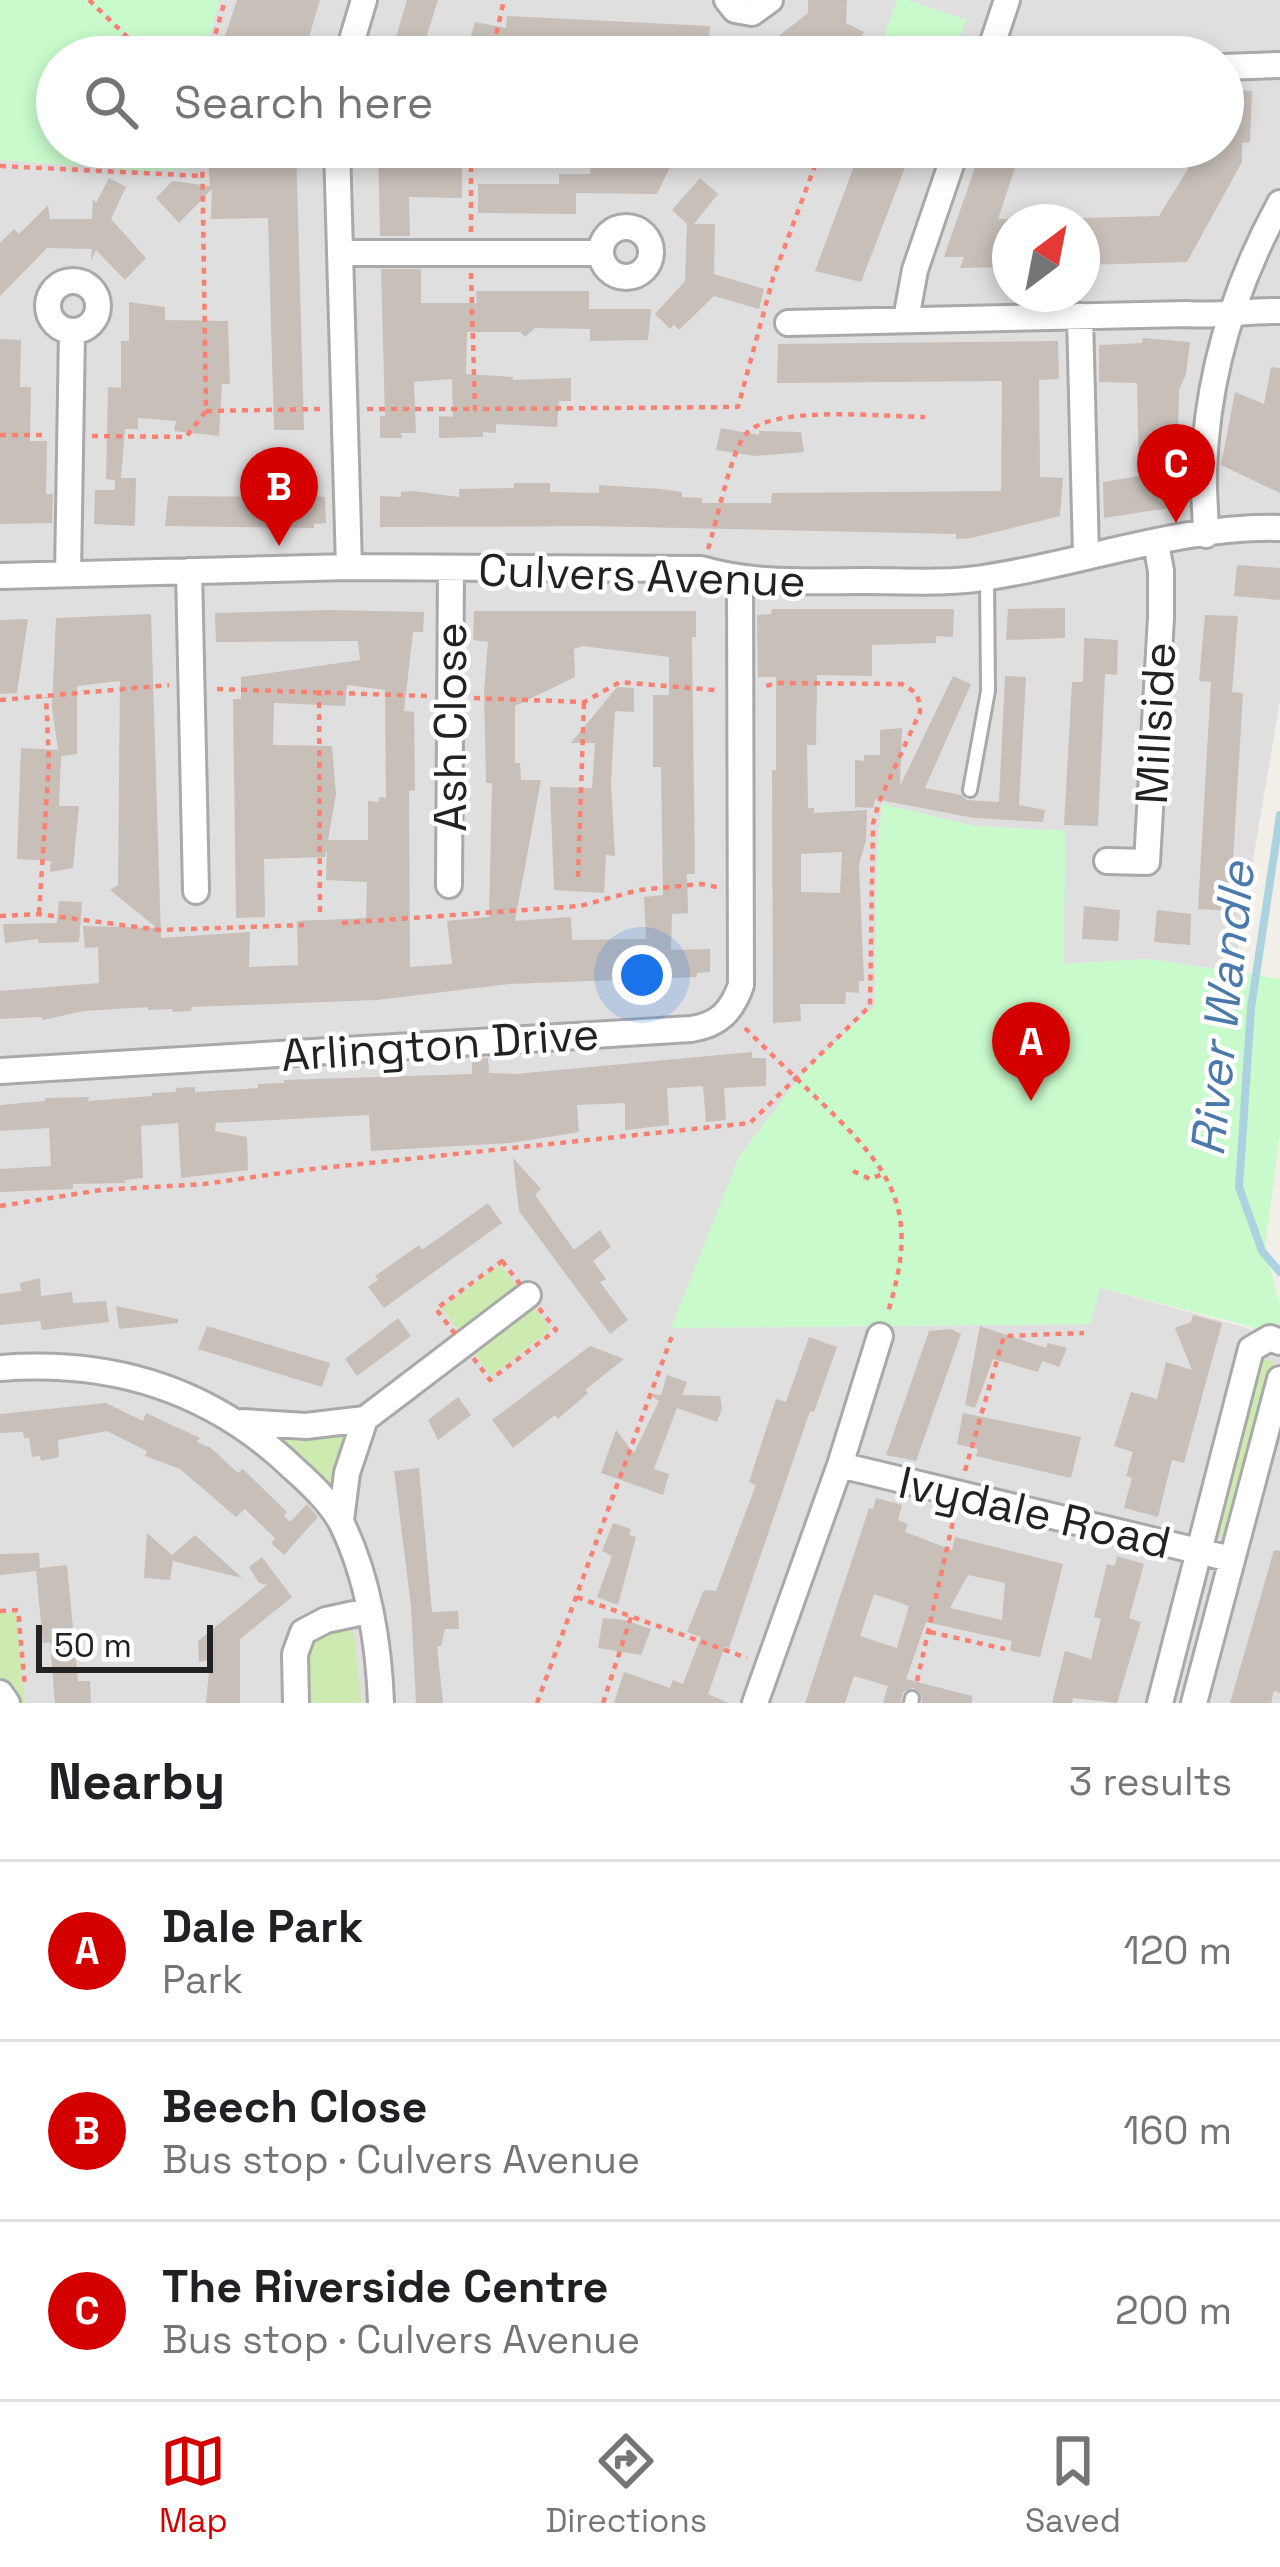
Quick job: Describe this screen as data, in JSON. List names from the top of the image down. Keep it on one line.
{"streets":{"street":["Culvers Avenue","Millside","Ash Close","Arlington Drive","Ivydale Road"]},"crossings":[["Culvers Avenue","Millside"],["Culvers Avenue","Ash Close"]],"water":["River Wandle"],"scale_bar":"50 m","north":"top right","page":{"search":"Search here","pins":["C","B","A"],"scale":"50 m","heading":["Nearby","3 results"],"list":[{"mark":"A","name":"Dale Park","note":"Park","value":"120 m"},{"mark":"B","name":"Beech Close","note":"Bus stop · Culvers Avenue","value":"160 m"},{"mark":"C","name":"The Riverside Centre","note":"Bus stop · Culvers Avenue","value":"200 m"}],"nav":["Map","Directions","Saved"]}}
